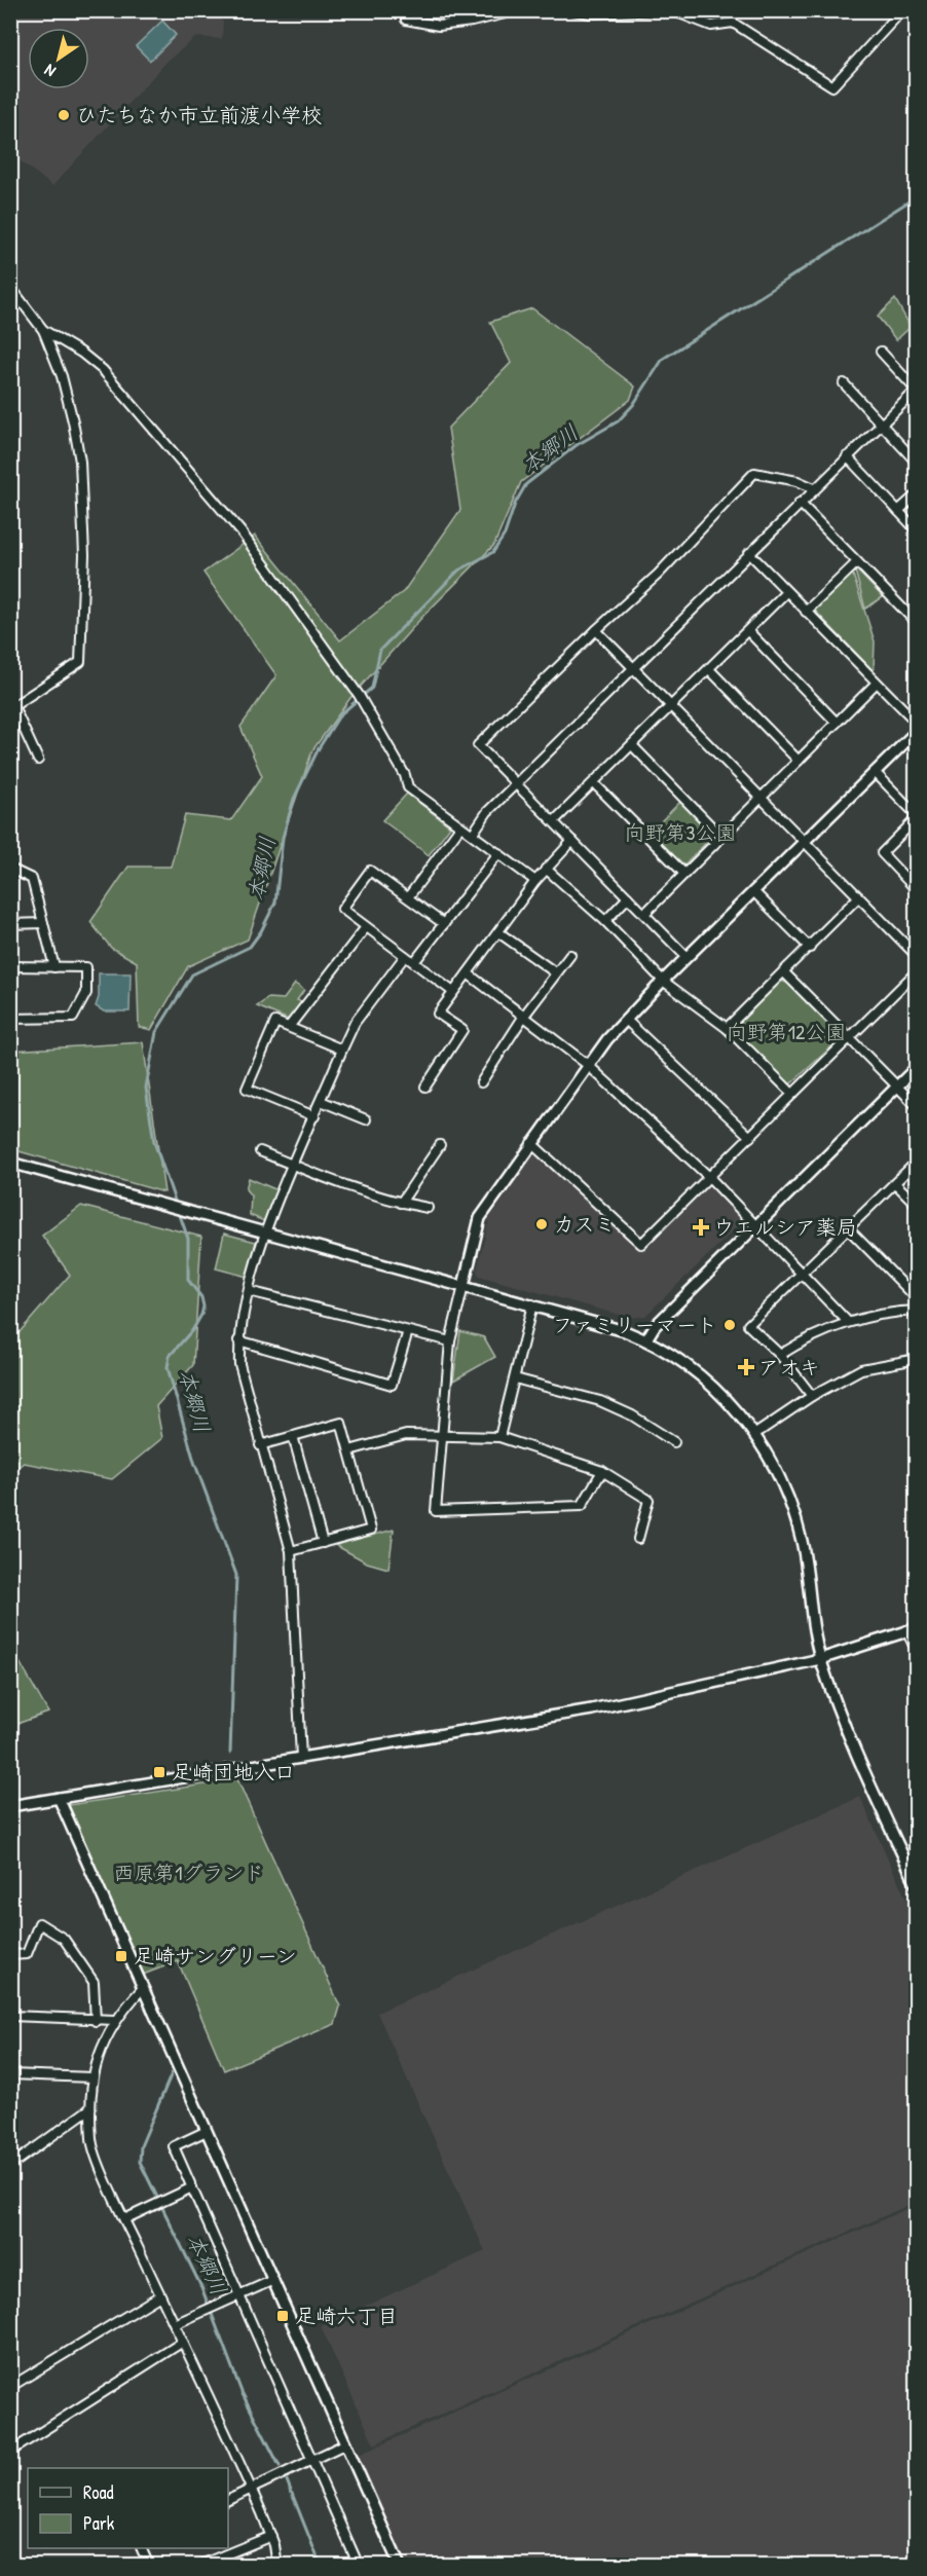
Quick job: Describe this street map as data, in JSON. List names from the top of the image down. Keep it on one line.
{"water":["本郷川"],"parks":["向野第3公園","向野第12公園","西原第1グランド"],"places":{"other":["ひたちなか市立前渡小学校","カスミ","ファミリーマート"],"health":["ウエルシア薬局","アオキ"],"transit":["足崎団地入口","足崎サングリーン","足崎六丁目"]},"legend":["Road","Park"],"north":"bottom left"}
